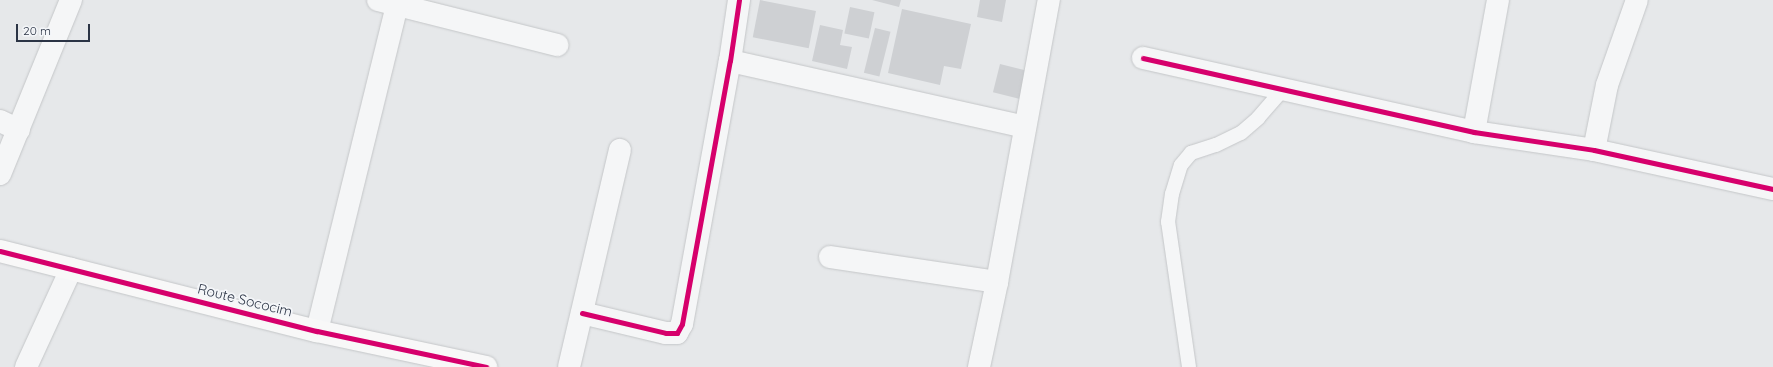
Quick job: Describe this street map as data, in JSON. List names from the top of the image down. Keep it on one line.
{"streets":{"street":["Route Sococim"]},"scale_bar":"20 m"}
